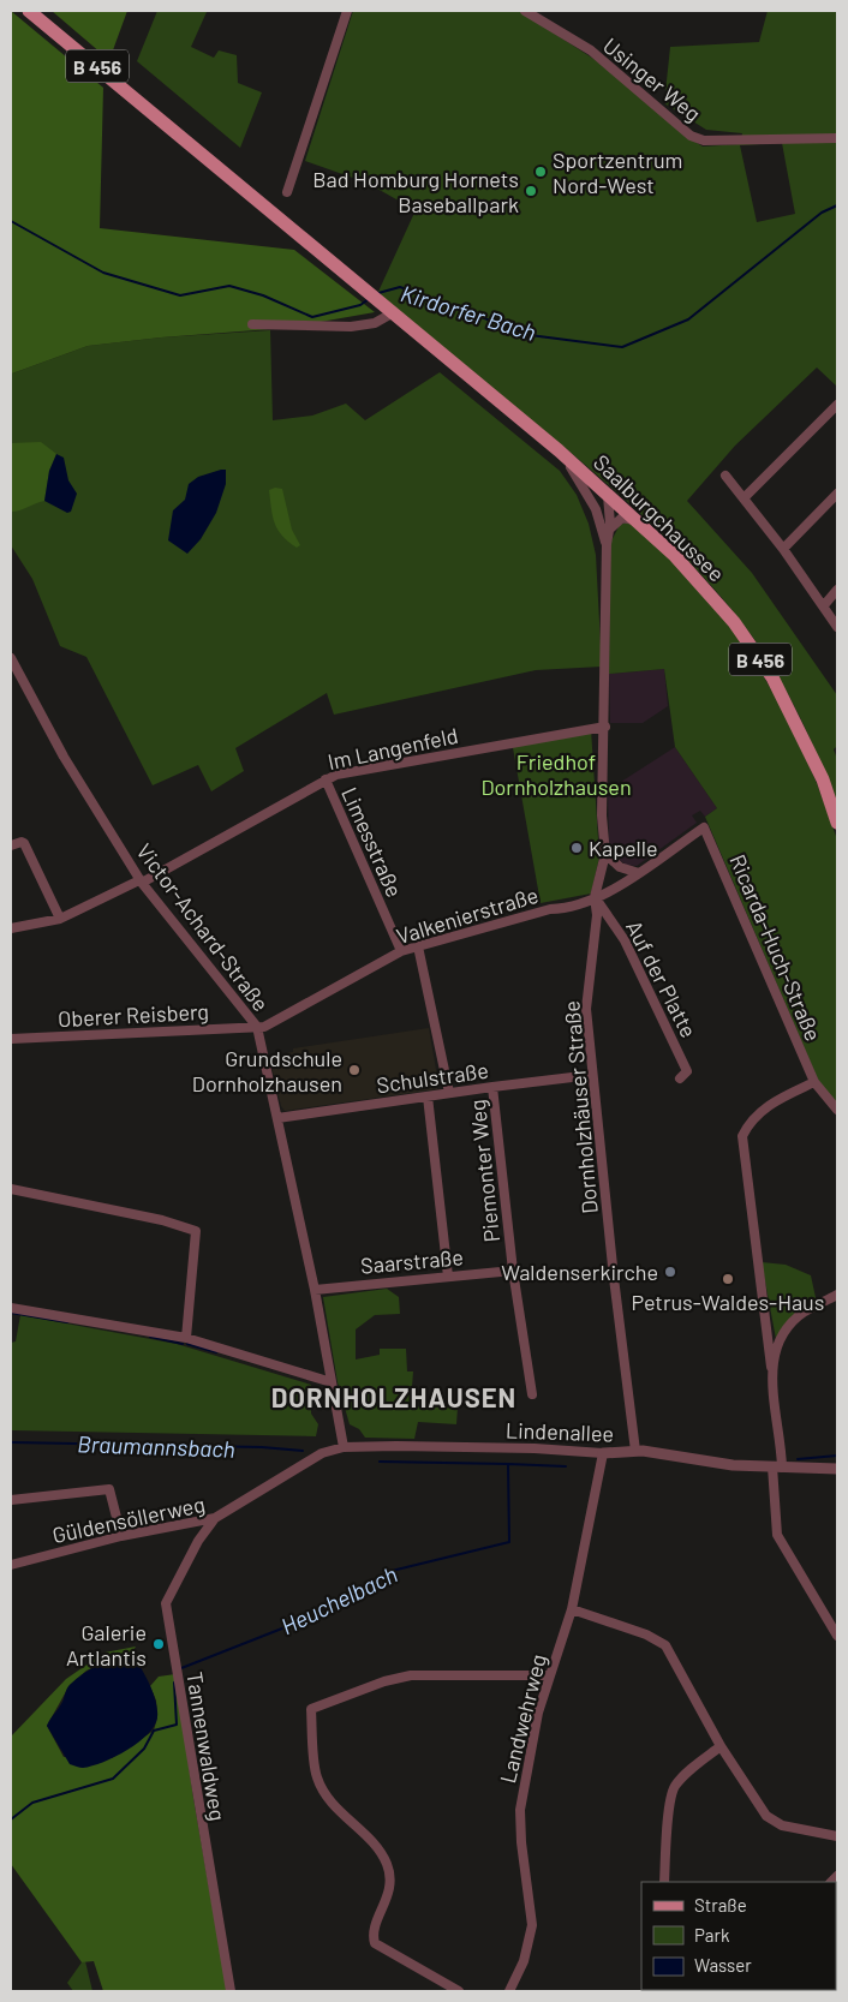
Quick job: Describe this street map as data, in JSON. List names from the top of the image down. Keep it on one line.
{"streets":{"main road":["B 456","Saalburgchaussee"],"street":["Usinger Weg","Im Langenfeld","Limesstraße","Valkenierstraße","Victor-Achard-Straße","Ricarda-Huch-Straße","Auf der Platte","Oberer Reisberg","Schulstraße","Dornholzhäuser Straße","Piemonter Weg","Saarstraße","Lindenallee","Güldensöllerweg","Landwehrweg","Tannenwaldweg"]},"crossings":[["Saalburgchaussee","Dornholzhäuser Straße"],["Im Langenfeld","Limesstraße"],["Im Langenfeld","Victor-Achard-Straße"],["Im Langenfeld","Dornholzhäuser Straße"],["Limesstraße","Valkenierstraße"],["Valkenierstraße","Victor-Achard-Straße"],["Valkenierstraße","Ricarda-Huch-Straße"],["Valkenierstraße","Auf der Platte"],["Valkenierstraße","Oberer Reisberg"],["Valkenierstraße","Dornholzhäuser Straße"],["Victor-Achard-Straße","Oberer Reisberg"],["Victor-Achard-Straße","Schulstraße"],["Victor-Achard-Straße","Saarstraße"],["Victor-Achard-Straße","Lindenallee"],["Victor-Achard-Straße","Güldensöllerweg"],["Auf der Platte","Dornholzhäuser Straße"],["Schulstraße","Dornholzhäuser Straße"],["Schulstraße","Piemonter Weg"],["Dornholzhäuser Straße","Lindenallee"],["Piemonter Weg","Saarstraße"],["Lindenallee","Güldensöllerweg"],["Lindenallee","Landwehrweg"],["Güldensöllerweg","Tannenwaldweg"]],"districts":["DORNHOLZHAUSEN"],"water":["Kirdorfer Bach","Braumannsbach","Heuchelbach"],"parks":["Friedhof Dornholzhausen"],"places":["Sportzentrum Nord-West","Bad Homburg Hornets Baseballpark","Kapelle","Grundschule Dornholzhausen","Waldenserkirche","Petrus-Waldes-Haus","Galerie Artlantis"],"legend":["Straße","Park","Wasser"]}
